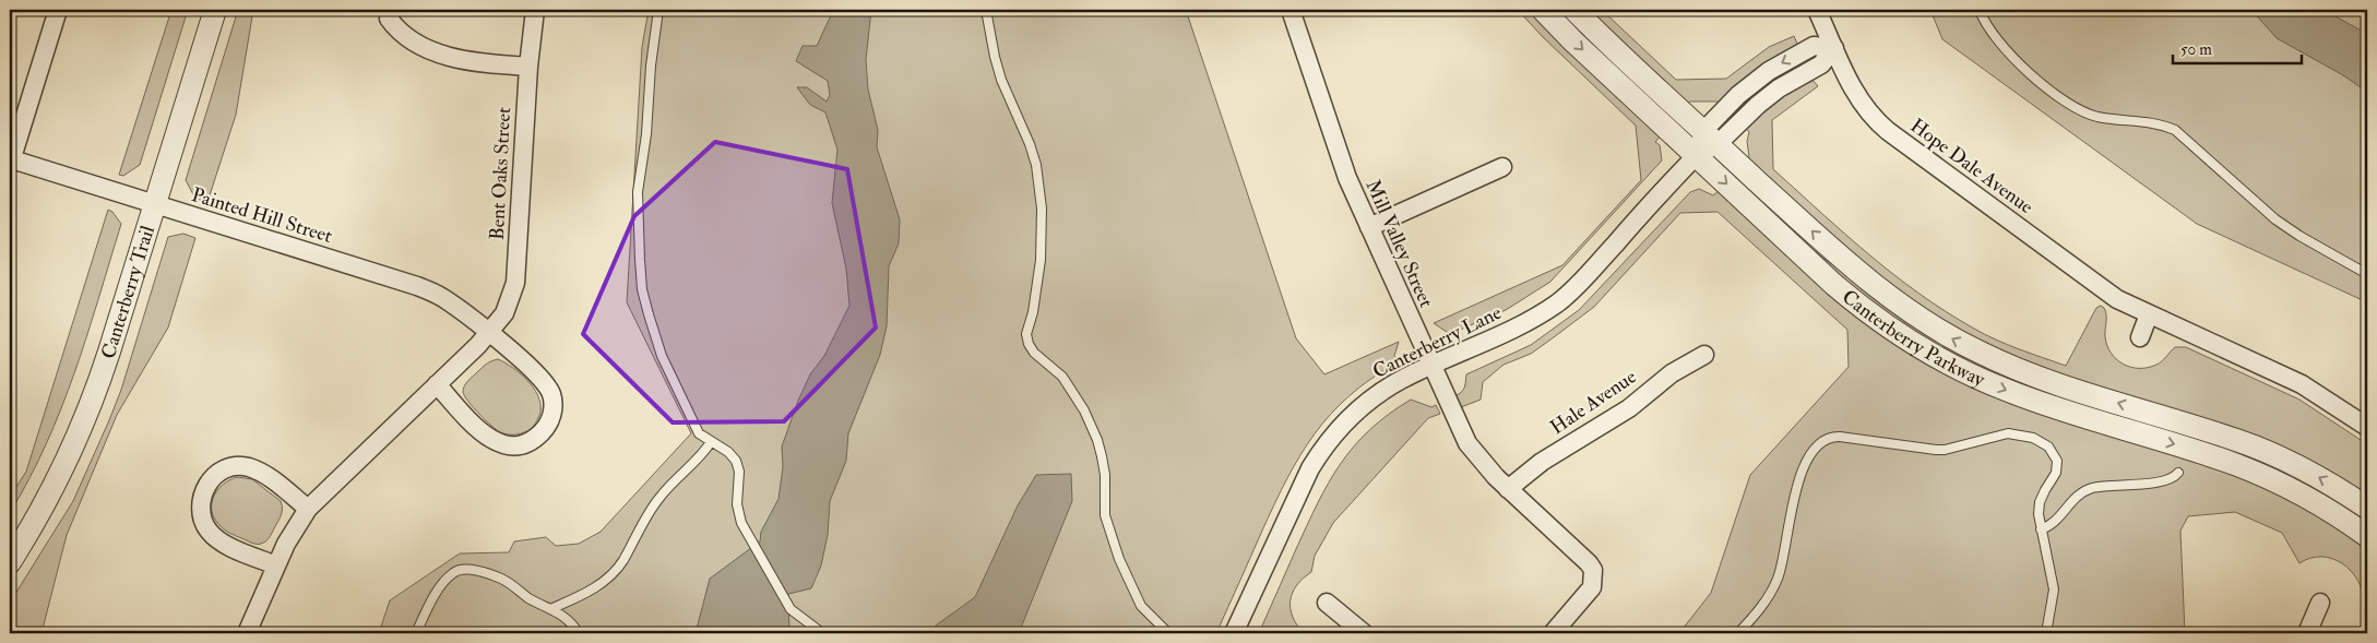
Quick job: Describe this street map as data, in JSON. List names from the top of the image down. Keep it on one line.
{"streets":{"street":["Hope Dale Avenue","Bent Oaks Street","Painted Hill Street","Mill Valley Street","Canterberry Trail","Canterberry Parkway","Canterberry Lane","Hale Avenue"]},"crossings":[["Hope Dale Avenue","Canterberry Lane"],["Bent Oaks Street","Painted Hill Street"],["Painted Hill Street","Canterberry Trail"],["Mill Valley Street","Canterberry Lane"],["Mill Valley Street","Hale Avenue"],["Canterberry Parkway","Canterberry Lane"]],"scale_bar":"50 m"}
